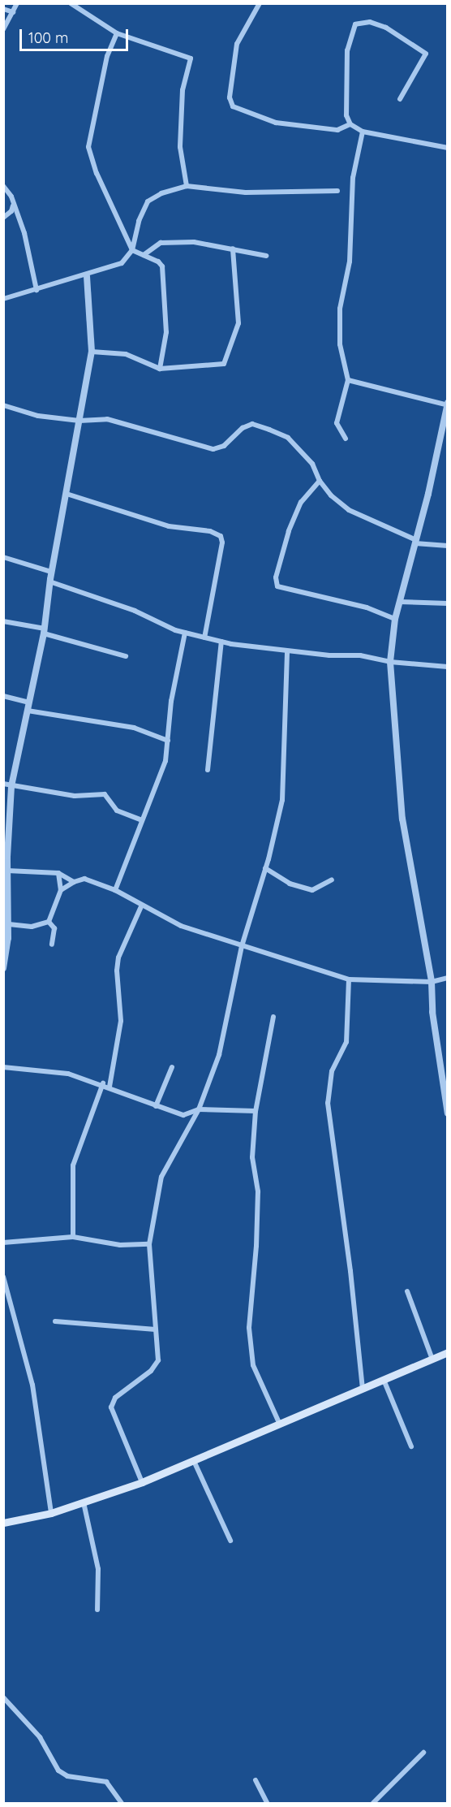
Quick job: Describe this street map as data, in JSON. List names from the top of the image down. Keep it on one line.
{"scale_bar":"100 m"}
